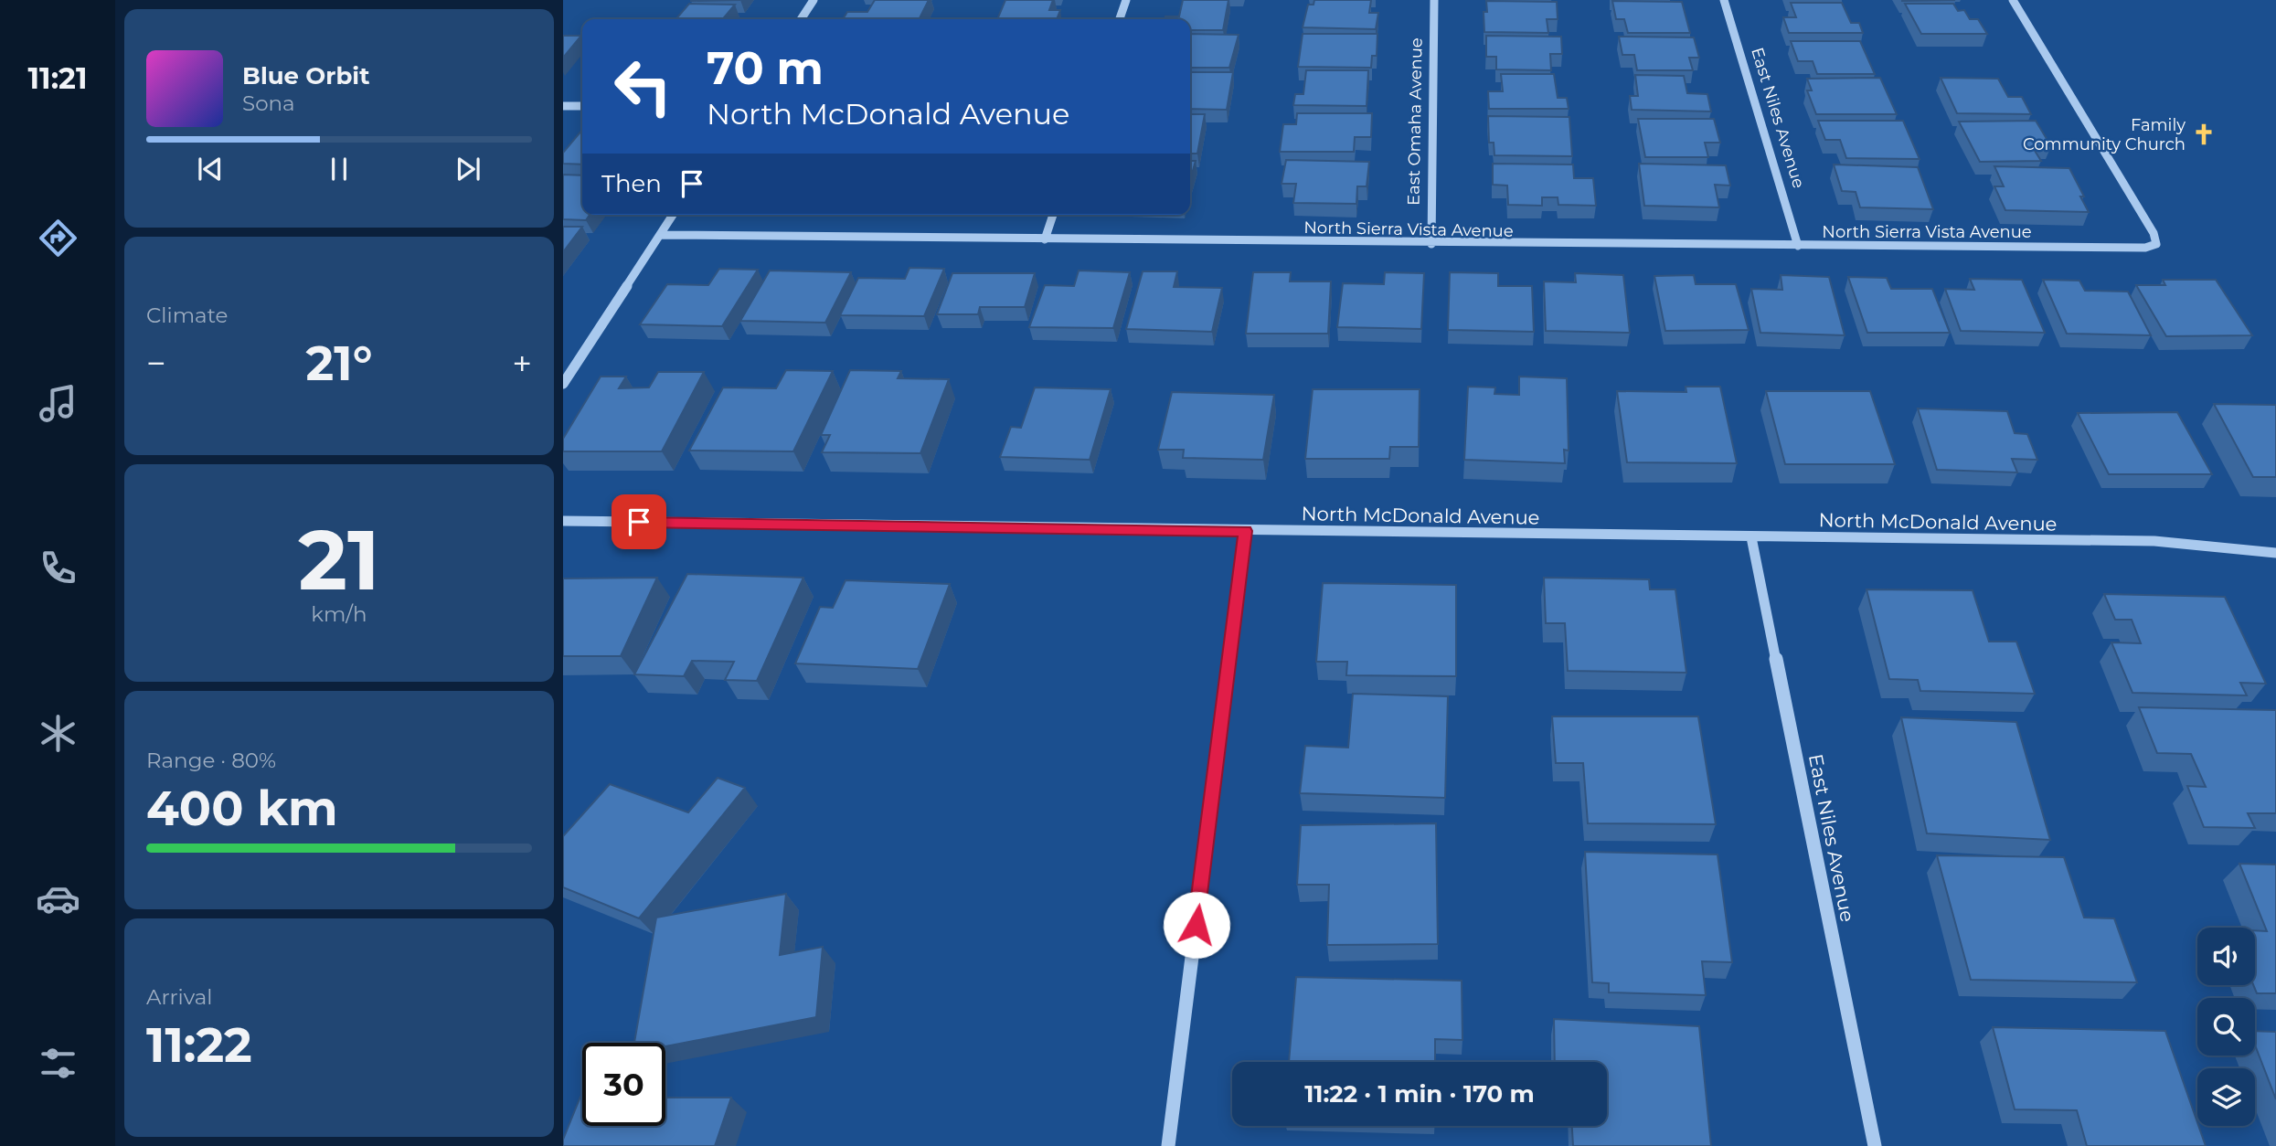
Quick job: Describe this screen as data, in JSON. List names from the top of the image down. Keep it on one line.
{"streets":{"street":["East Niles Avenue","East Omaha Avenue","North Sierra Vista Avenue","North McDonald Avenue"]},"crossings":[["East Niles Avenue","North Sierra Vista Avenue"],["East Niles Avenue","North McDonald Avenue"],["East Omaha Avenue","North Sierra Vista Avenue"]],"places":{"church":["Family Community Church"]},"page":{"tabs":"11:21","turn":["70 m","North McDonald Avenue"],"song":["Blue Orbit","Sona"],"then":"Then","tile":["Climate",["21","km/h"],["Range · 80%","400 km"],["Arrival","11:22"]],"heat":["−","21°","+"],"limit":"30","trip":"11:22 · 1 min · 170 m"}}
